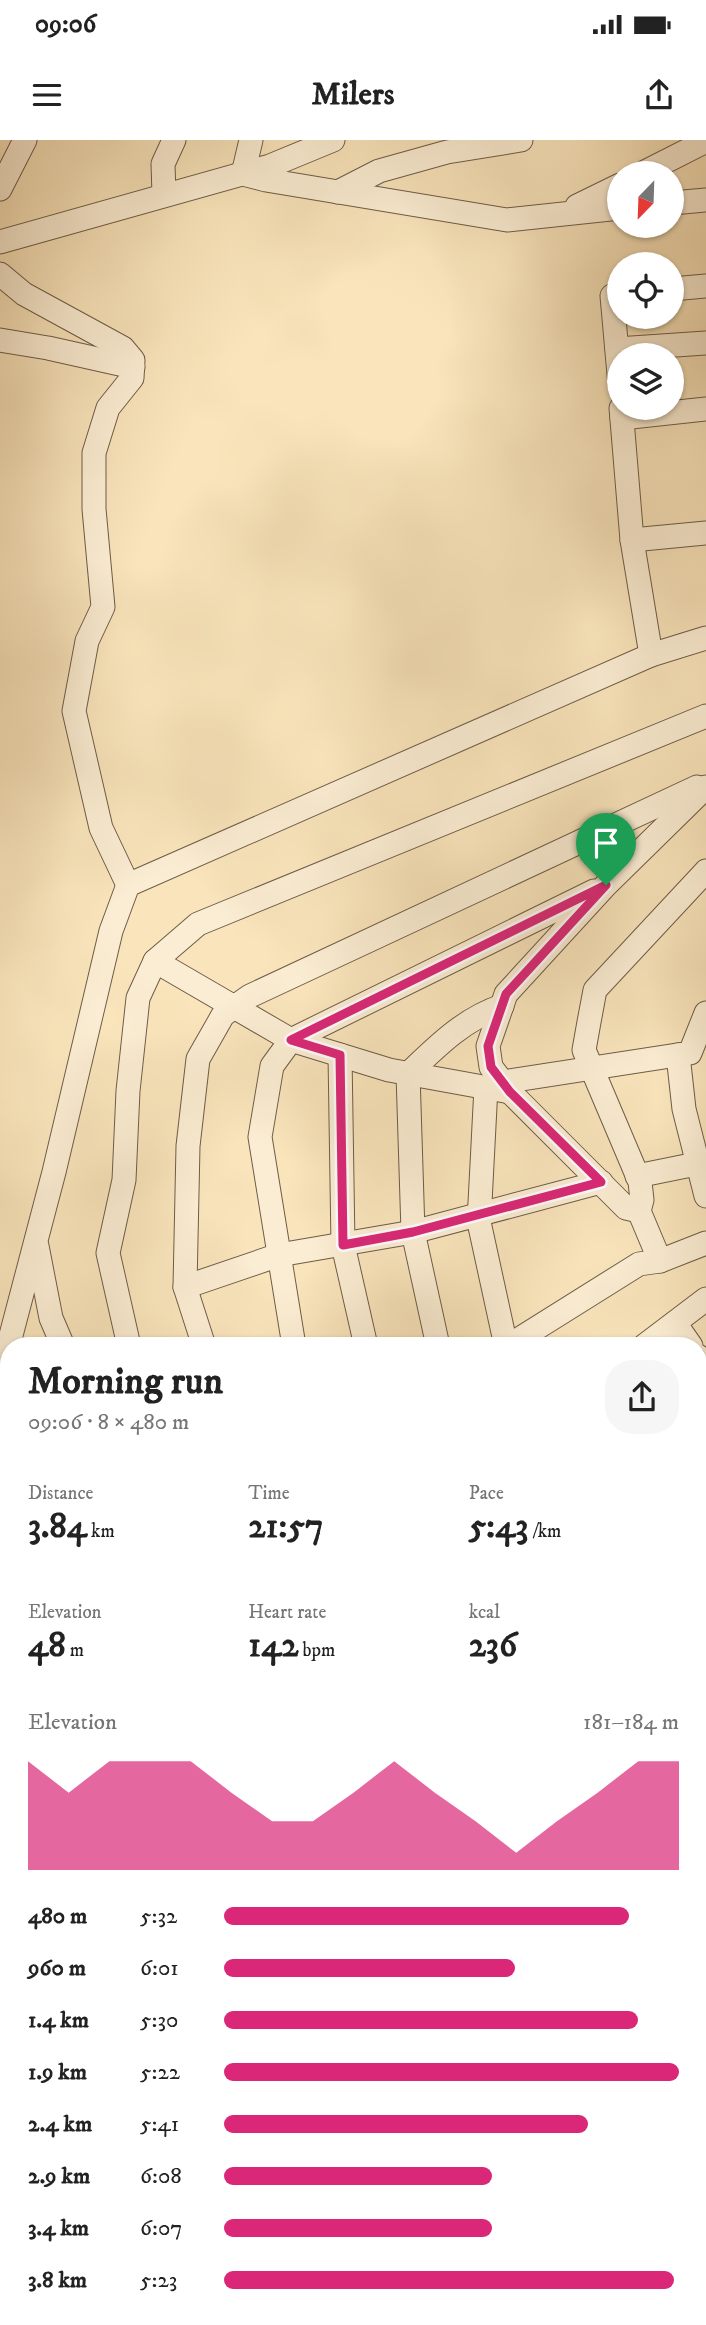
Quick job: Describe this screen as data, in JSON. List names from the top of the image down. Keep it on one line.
{"north":"bottom left","page":{"status":"09:06","header":"Milers","heading":["Morning run","09:06 · 8 × 480 m"],"stats":[["Distance","3.84 km"],["Time","21:57"],["Pace","5:43 /km"],["Elevation","48 m"],["Heart rate","142 bpm"],["kcal","236"]],"chart":["Elevation","181–184 m"],"list":[{"name":"480 m","note":"5:32"},{"name":"960 m","note":"6:01"},{"name":"1.4 km","note":"5:30"},{"name":"1.9 km","note":"5:22"},{"name":"2.4 km","note":"5:41"},{"name":"2.9 km","note":"6:08"},{"name":"3.4 km","note":"6:07"},{"name":"3.8 km","note":"5:23"}]}}
